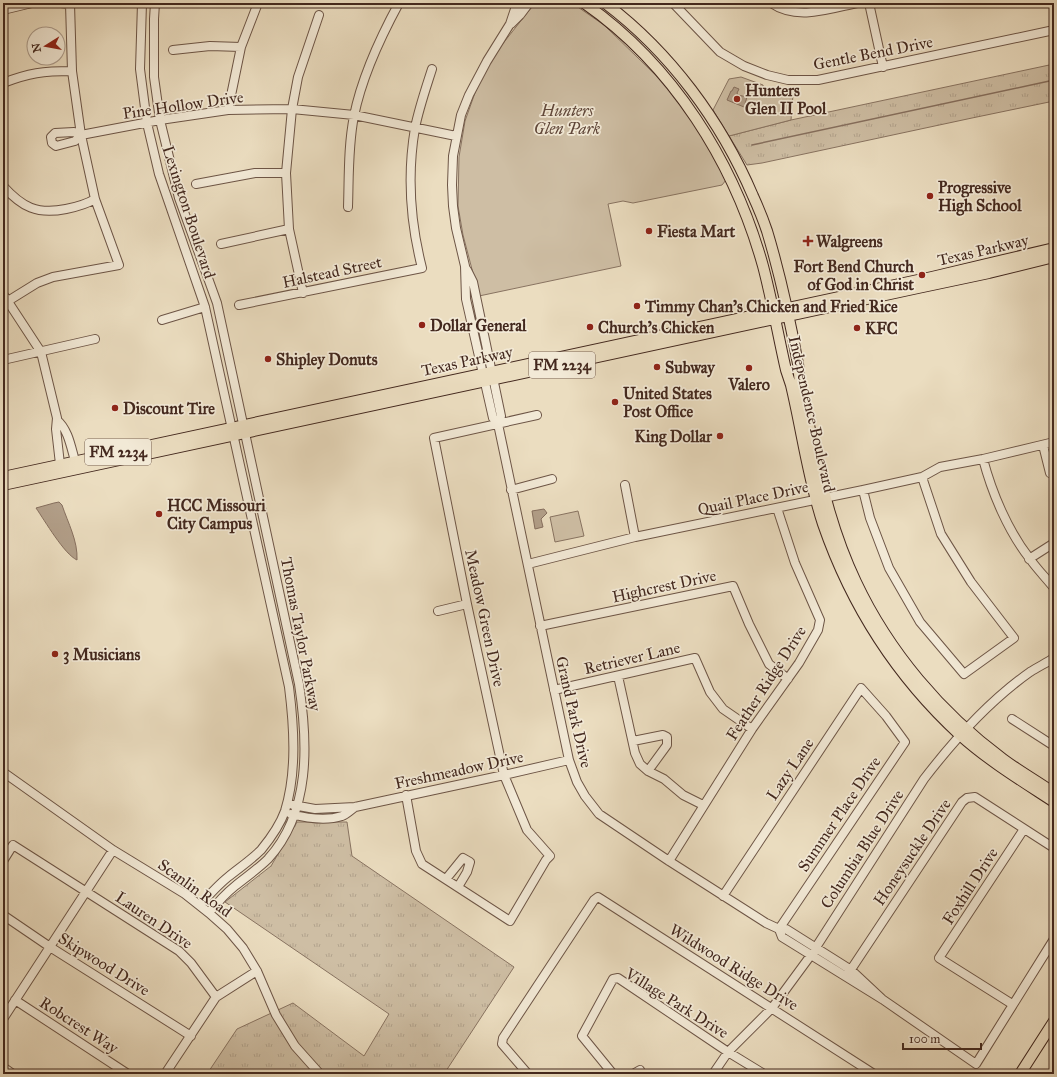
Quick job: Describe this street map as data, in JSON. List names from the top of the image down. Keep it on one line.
{"streets":{"main road":["Texas Parkway","FM 2234","Independence Boulevard"],"street":["Gentle Bend Drive","Pine Hollow Drive","Lexington Boulevard","Halstead Street","Quail Place Drive","Highcrest Drive","Meadow Green Drive","Thomas Taylor Parkway","Retriever Lane","Feather Ridge Drive","Grand Park Drive","Lazy Lane","Freshmeadow Drive","Summer Place Drive","Columbia Blue Drive","Honeysuckle Drive","Foxhill Drive","Scanlin Road","Lauren Drive","Skipwood Drive","Wildwood Ridge Drive","Village Park Drive","Robcrest Way"]},"crossings":[["Pine Hollow Drive","Lexington Boulevard"],["Pine Hollow Drive","Halstead Street"],["Pine Hollow Drive","Grand Park Drive"],["Lexington Boulevard","Texas Parkway"],["Lexington Boulevard","Thomas Taylor Parkway"],["Texas Parkway","Independence Boulevard"],["Texas Parkway","Thomas Taylor Parkway"],["Texas Parkway","Grand Park Drive"],["Independence Boulevard","Quail Place Drive"],["Independence Boulevard","Columbia Blue Drive"],["Quail Place Drive","Feather Ridge Drive"],["Quail Place Drive","Grand Park Drive"],["Highcrest Drive","Feather Ridge Drive"],["Highcrest Drive","Grand Park Drive"],["Meadow Green Drive","Grand Park Drive"],["Meadow Green Drive","Freshmeadow Drive"],["Thomas Taylor Parkway","Freshmeadow Drive"],["Thomas Taylor Parkway","Scanlin Road"],["Retriever Lane","Feather Ridge Drive"],["Retriever Lane","Grand Park Drive"],["Feather Ridge Drive","Grand Park Drive"],["Grand Park Drive","Lazy Lane"],["Grand Park Drive","Freshmeadow Drive"],["Grand Park Drive","Summer Place Drive"],["Grand Park Drive","Columbia Blue Drive"],["Grand Park Drive","Honeysuckle Drive"],["Grand Park Drive","Foxhill Drive"],["Lazy Lane","Summer Place Drive"],["Columbia Blue Drive","Wildwood Ridge Drive"],["Columbia Blue Drive","Village Park Drive"],["Honeysuckle Drive","Foxhill Drive"]],"parks":["Hunters Glen Park"],"places":{"other":["Hunters Glen II Pool","Progressive High School","Fiesta Mart","Fort Bend Church of God in Christ","Timmy Chan's Chicken and Fried Rice","Dollar General","Church's Chicken","KFC","Shipley Donuts","Subway","Valero","United States Post Office","Discount Tire","King Dollar","HCC Missouri City Campus","3 Musicians"],"health":["Walgreens"]},"scale_bar":"100 m","north":"left"}
